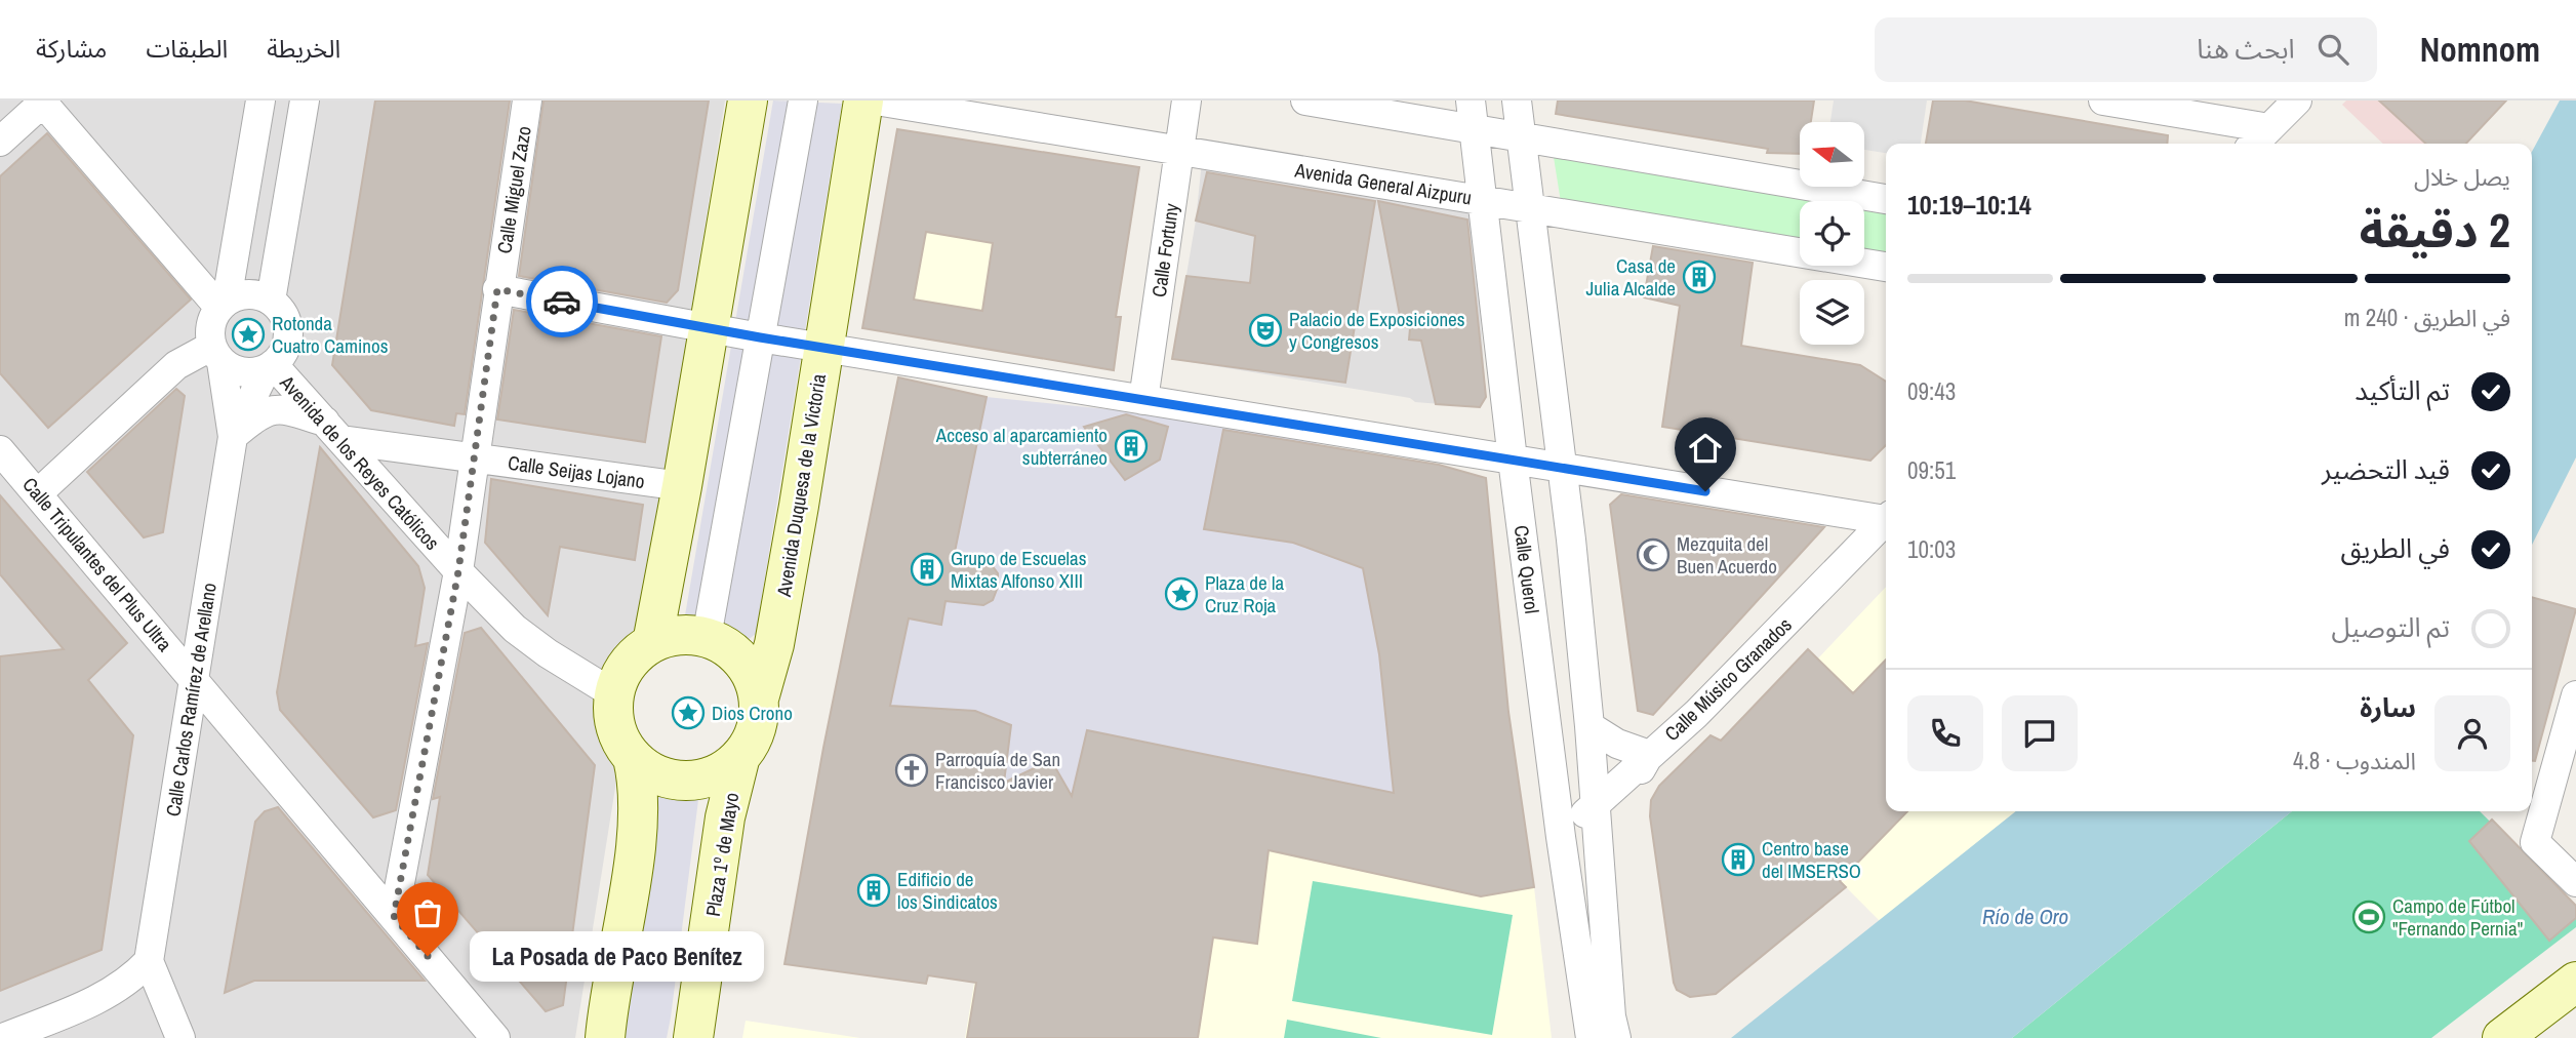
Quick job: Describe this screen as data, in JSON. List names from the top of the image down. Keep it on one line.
{"streets":{"main road":["Avenida Duquesa de la Victoria","Plaza 1º de Mayo"],"street":["Avenida General Aizpuru","Calle Miguel Zazo","Calle Fortuny","Avenida de los Reyes Católicos","Calle Seijas Lojano","Calle Tripulantes del Plus Ultra","Calle Querol","Calle Músico Granados","Calle Carlos Ramírez de Arellano"]},"crossings":[["Avenida General Aizpuru","Calle Fortuny"],["Avenida General Aizpuru","Calle Querol"],["Calle Miguel Zazo","Avenida de los Reyes Católicos"],["Calle Miguel Zazo","Calle Seijas Lojano"],["Calle Miguel Zazo","Calle Tripulantes del Plus Ultra"],["Avenida de los Reyes Católicos","Calle Seijas Lojano"],["Avenida de los Reyes Católicos","Avenida Duquesa de la Victoria"],["Avenida de los Reyes Católicos","Calle Carlos Ramírez de Arellano"],["Avenida de los Reyes Católicos","Plaza 1º de Mayo"],["Avenida Duquesa de la Victoria","Plaza 1º de Mayo"],["Calle Tripulantes del Plus Ultra","Calle Carlos Ramírez de Arellano"],["Calle Querol","Calle Músico Granados"]],"water":["Río de Oro"],"places":{"building":["Casa de Julia Alcalde","Acceso al aparcamiento subterráneo","Grupo de Escuelas Mixtas Alfonso XIII","Centro base del IMSERSO","Edificio de los Sindicatos"],"theatre":["Palacio de Exposiciones y Congresos"],"place":["Rotonda Cuatro Caminos","Plaza de la Cruz Roja","Dios Crono"],"mosque":["Mezquita del Buen Acuerdo"],"church":["Parroquía de San Francisco Javier"],"sports":["Campo de Fútbol \"Fernando Pernia\""],"other":["La Posada de Paco Benítez"]},"north":"left","page":{"header":"Nomnom","search":"ابحث هنا","nav":["الخريطة","الطبقات","مشاركة"],"heading":["2 دقيقة","يصل خلال","10:14–10:19"],"panel":["سارة","المندوب · 4.8"],"bar":"في الطريق · 240 m","list":[["تم التأكيد","09:43"],["قيد التحضير","09:51"],["في الطريق","10:03"],"تم التوصيل"],"bubble":"La Posada de Paco Benítez"}}
